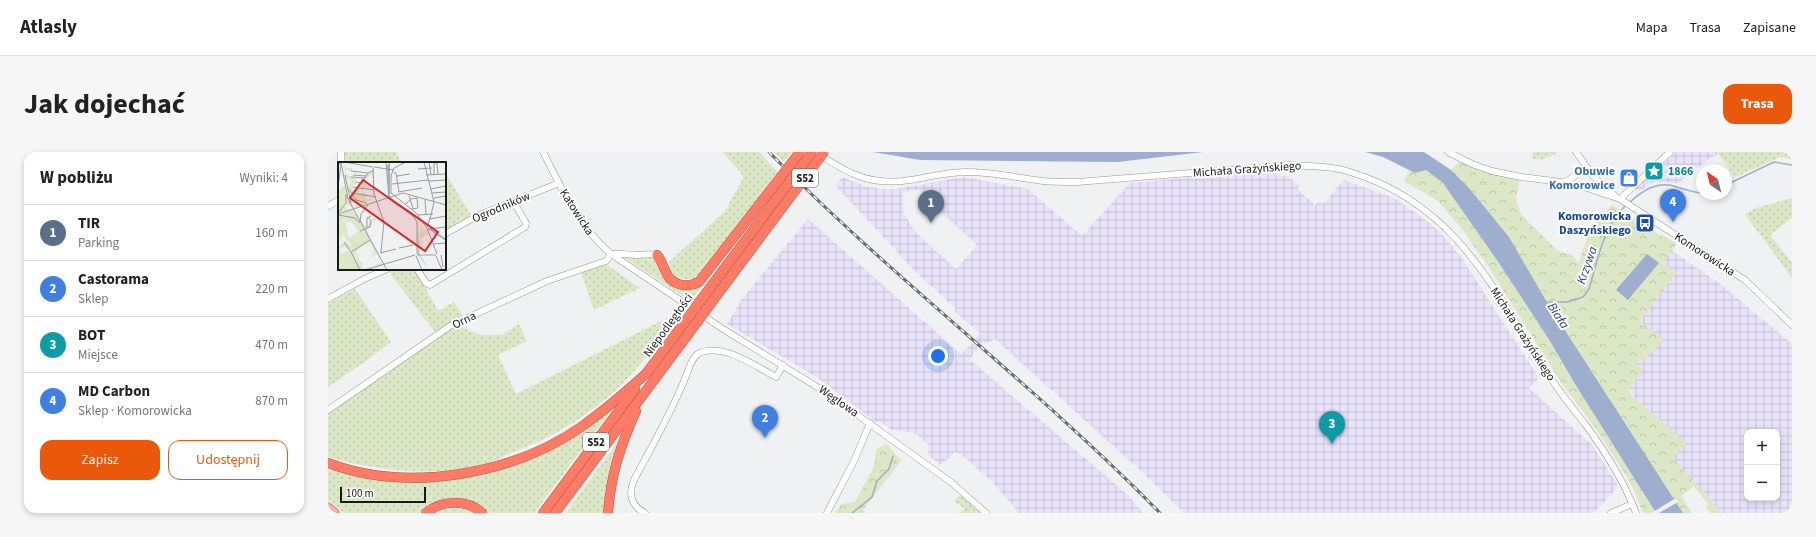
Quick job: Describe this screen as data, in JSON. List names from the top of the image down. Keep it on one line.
{"streets":{"highway":["S52","Niepodległości"],"street":["Michała Grażyńskiego","Ogrodników","Katowicka","Komorowicka","Orna","Węglowa"]},"crossings":[["Ogrodników","Katowicka"],["Katowicka","Orna"],["Katowicka","Węglowa"]],"water":["Krzywa","Biała"],"places":{"place":["1866"],"shop":["Obuwie Komorowice"],"bus stop":["Komorowicka Daszyńskiego"]},"scale_bar":"100 m","north":"top left","page":{"header":"Atlasly","nav":["Mapa","Trasa","Zapisane"],"title":"Jak dojechać","buttons":["Trasa",["Zapisz","Udostępnij"]],"heading":["W pobliżu","Wyniki: 4"],"pins":["4","1","2","3"],"list":[{"mark":"1","name":"TIR","note":"Parking","value":"160 m"},{"mark":"2","name":"Castorama","note":"Sklep","value":"220 m"},{"mark":"3","name":"BOT","note":"Miejsce","value":"470 m"},{"mark":"4","name":"MD Carbon","note":"Sklep · Komorowicka","value":"870 m"}],"map_buttons":["+","−"],"scale":"100 m"}}
